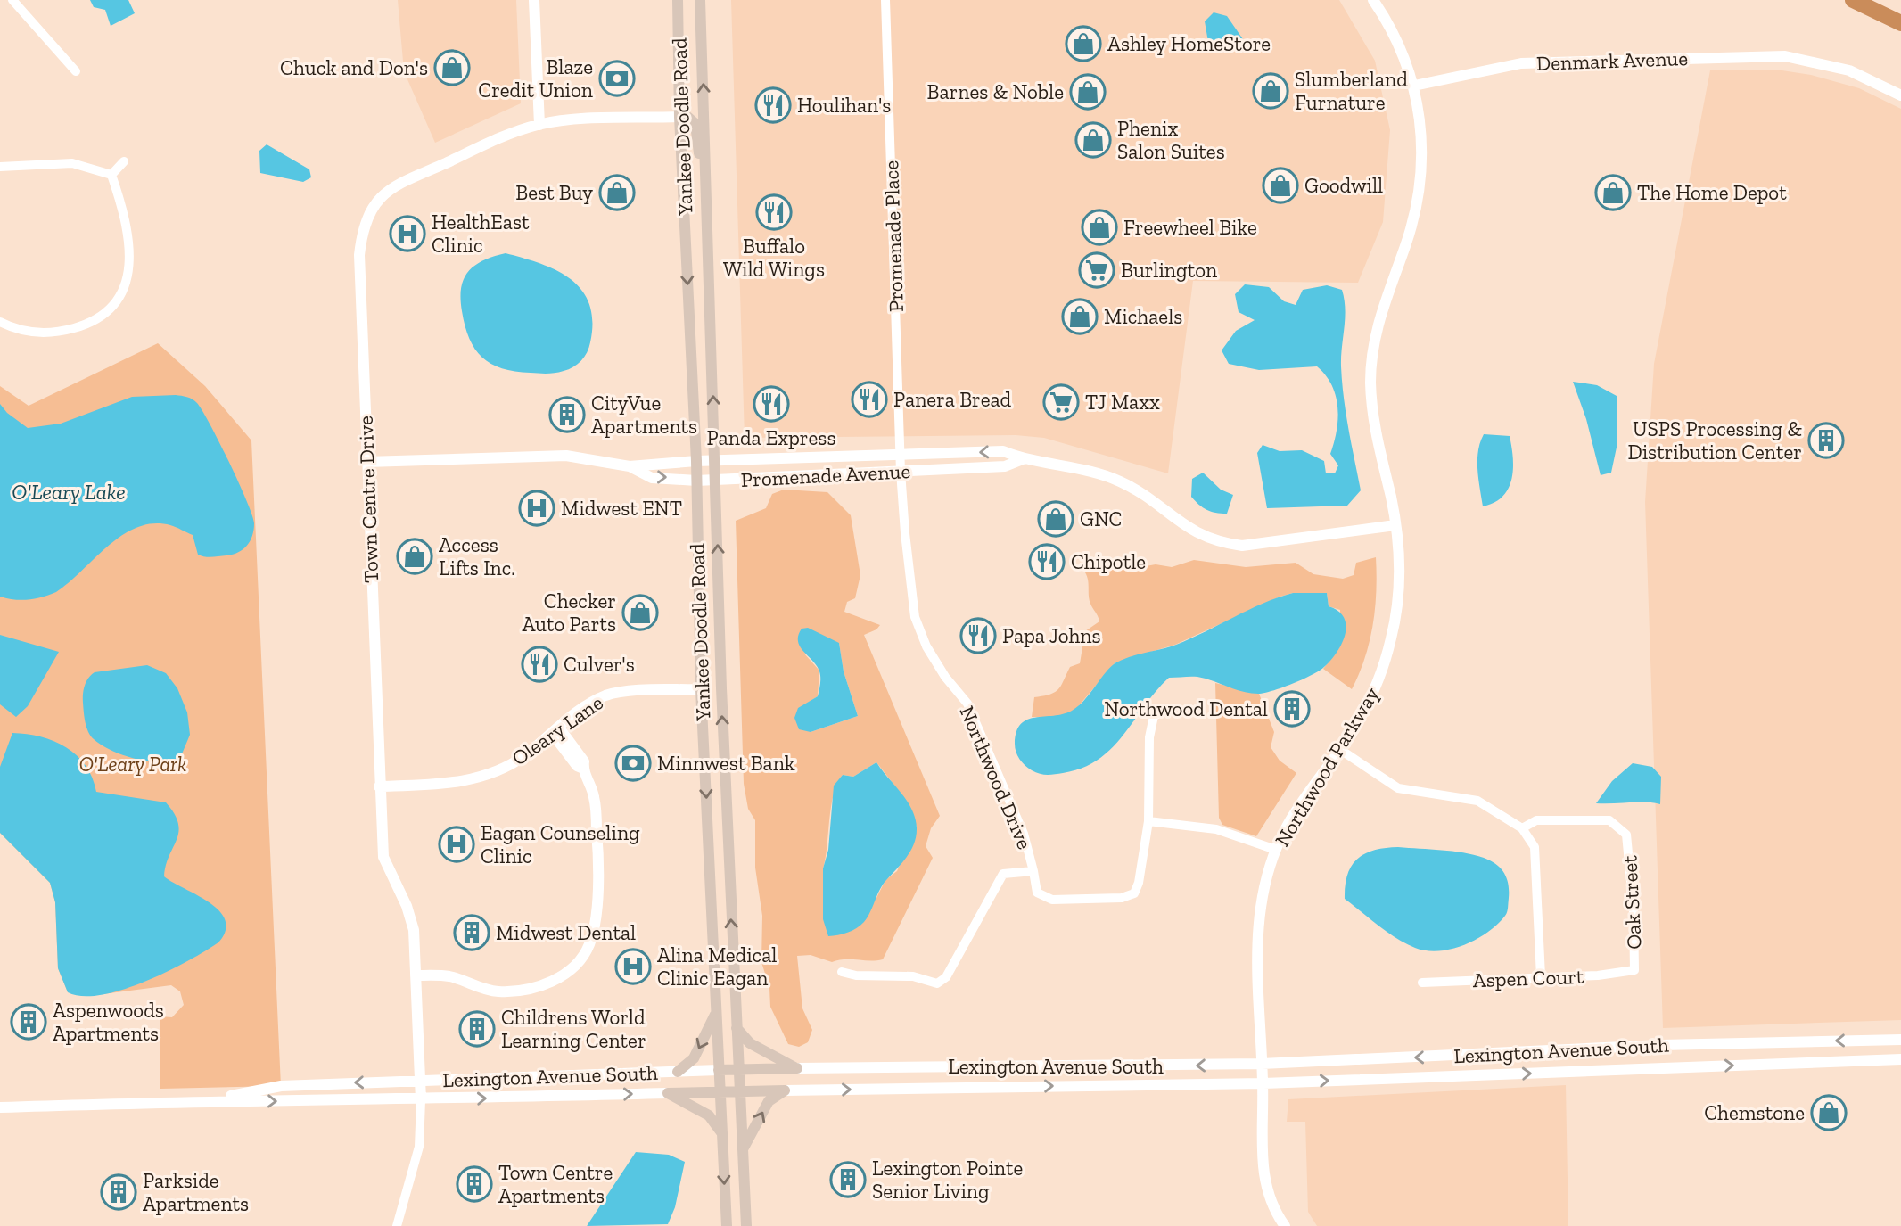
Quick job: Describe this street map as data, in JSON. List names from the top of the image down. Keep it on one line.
{"streets":{"main road":["Yankee Doodle Road","Lexington Avenue South"],"street":["Denmark Avenue","Promenade Place","Promenade Avenue","Town Centre Drive","Oleary Lane","Northwood Parkway","Northwood Drive","Oak Street","Aspen Court"]},"crossings":[["Yankee Doodle Road","Promenade Avenue"],["Yankee Doodle Road","Town Centre Drive"],["Yankee Doodle Road","Oleary Lane"],["Yankee Doodle Road","Lexington Avenue South"],["Promenade Place","Promenade Avenue"],["Promenade Place","Northwood Drive"],["Promenade Avenue","Town Centre Drive"],["Promenade Avenue","Northwood Parkway"],["Promenade Avenue","Northwood Drive"],["Town Centre Drive","Oleary Lane"],["Town Centre Drive","Lexington Avenue South"],["Northwood Parkway","Lexington Avenue South"],["Oak Street","Aspen Court"]],"water":["O'Leary Lake"],"parks":["O'Leary Park"],"places":{"shop":["Ashley HomeStore","Chuck and Don's","Slumberland Furnature","Barnes & Noble","Phenix Salon Suites","Goodwill","Best Buy","The Home Depot","Freewheel Bike","Michaels","GNC","Access Lifts Inc.","Checker Auto Parts","Chemstone"],"bank":["Blaze Credit Union","Minnwest Bank"],"restaurant":["Houlihan's","Buffalo Wild Wings","Panera Bread","Panda Express","Chipotle","Papa Johns","Culver's"],"hospital":["HealthEast Clinic","Midwest ENT","Eagan Counseling Clinic","Alina Medical Clinic Eagan"],"supermarket":["Burlington","TJ Maxx"],"building":["CityVue Apartments","USPS Processing & Distribution Center","Northwood Dental","Midwest Dental","Aspenwoods Apartments","Childrens World Learning Center","Lexington Pointe Senior Living","Town Centre Apartments","Parkside Apartments"]}}
